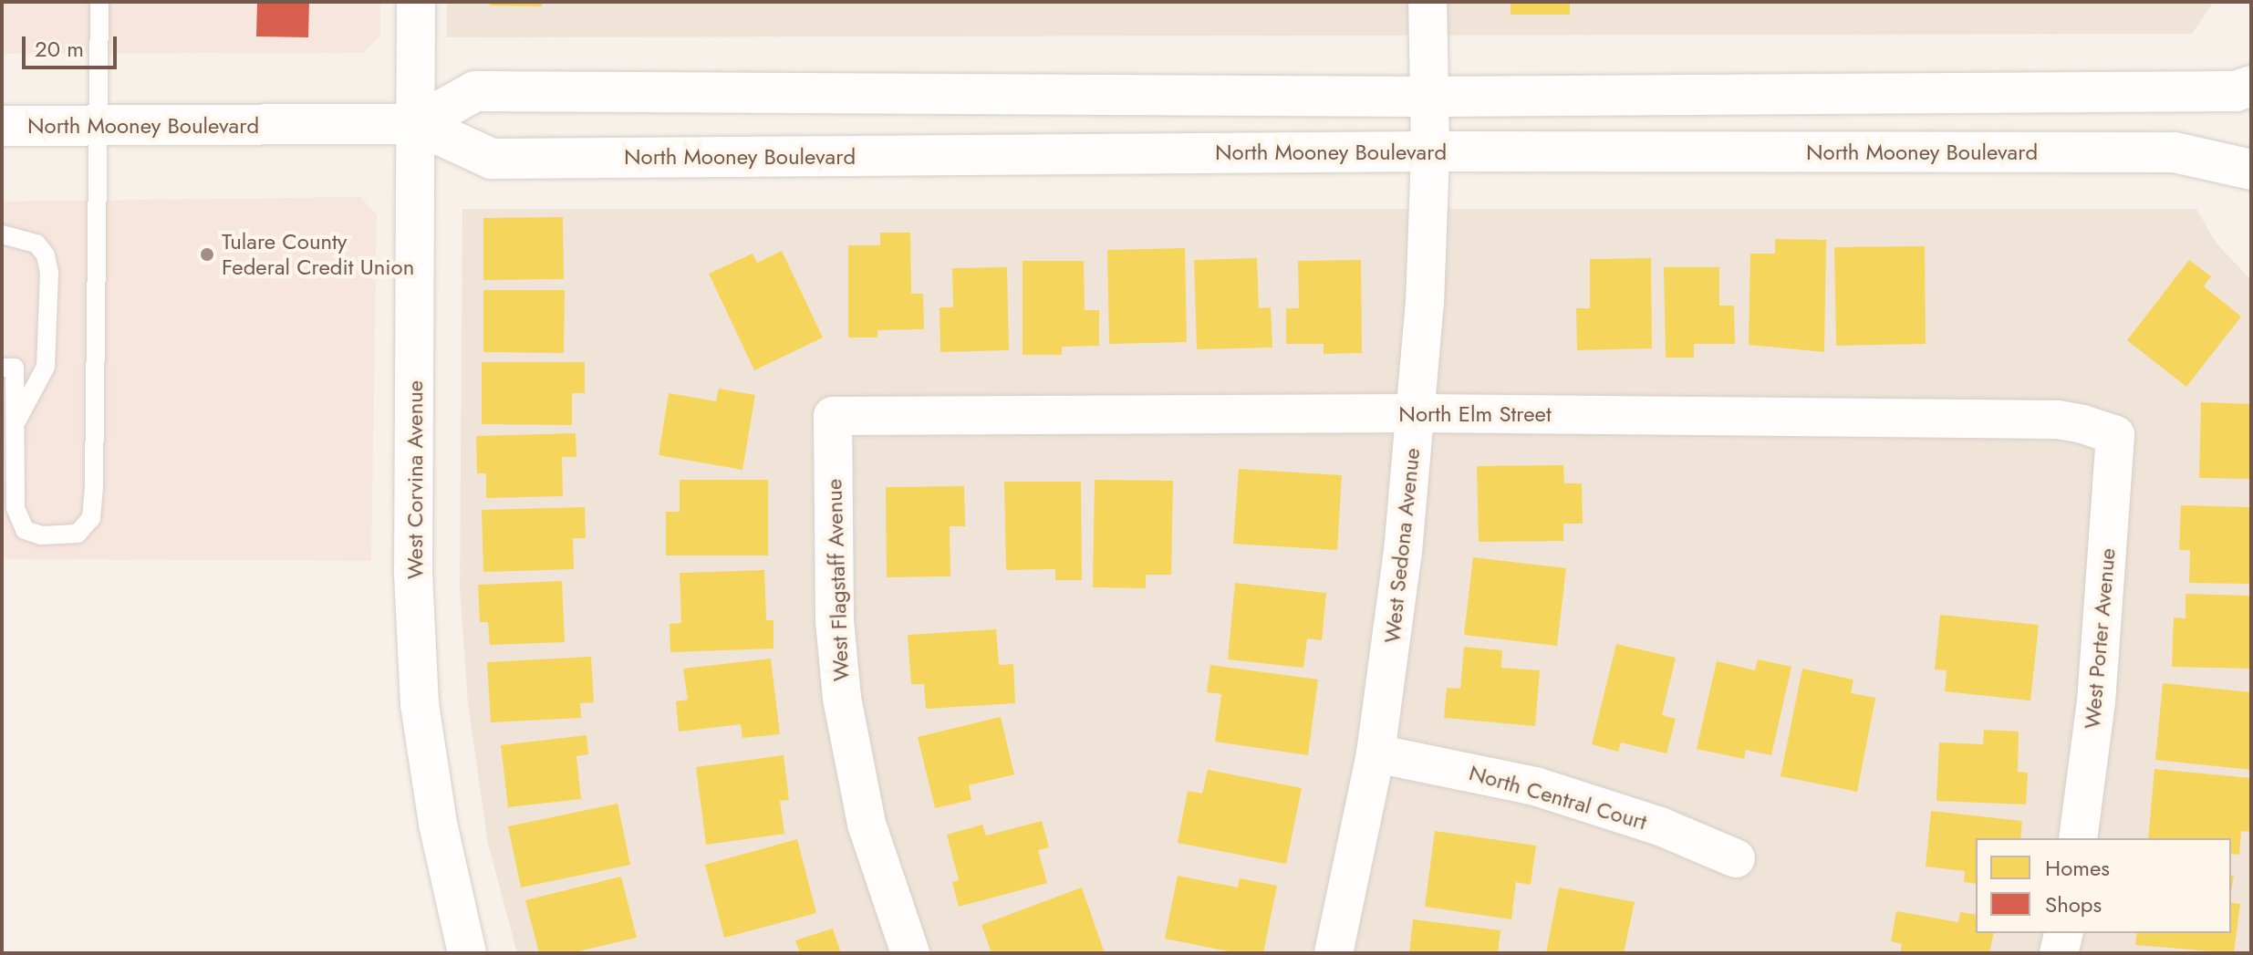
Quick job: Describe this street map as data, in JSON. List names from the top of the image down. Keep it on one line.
{"streets":{"street":["North Mooney Boulevard","North Elm Street","West Corvina Avenue","West Sedona Avenue","West Flagstaff Avenue","West Porter Avenue","North Central Court"]},"crossings":[["North Mooney Boulevard","West Corvina Avenue"],["North Mooney Boulevard","West Sedona Avenue"],["North Elm Street","West Sedona Avenue"],["North Elm Street","West Flagstaff Avenue"],["North Elm Street","West Porter Avenue"],["West Sedona Avenue","North Central Court"]],"places":["Tulare County Federal Credit Union"],"legend":["Homes","Shops"],"scale_bar":"20 m"}
